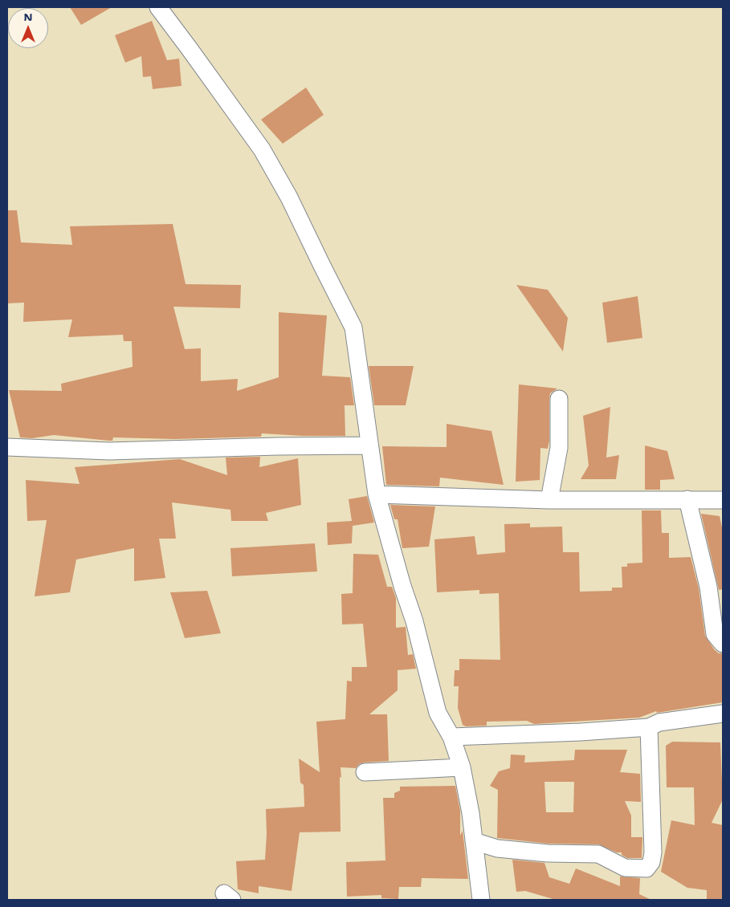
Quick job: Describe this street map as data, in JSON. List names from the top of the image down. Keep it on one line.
{"north":"top"}
